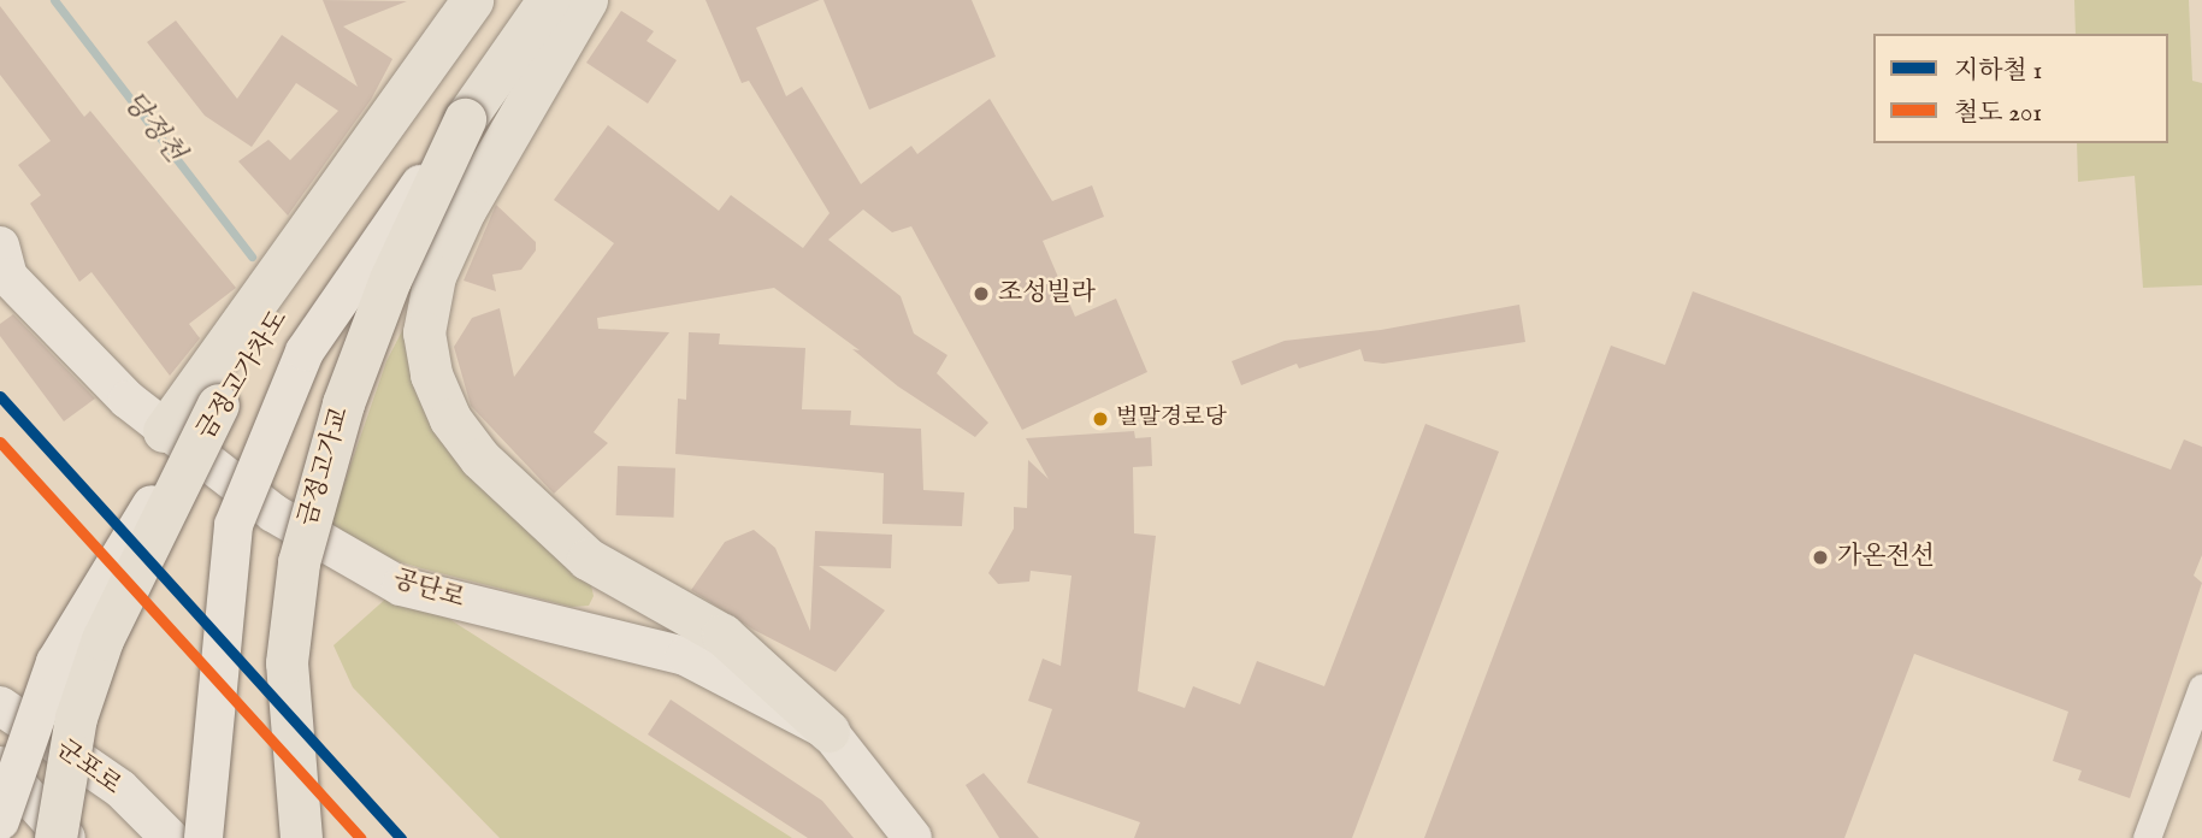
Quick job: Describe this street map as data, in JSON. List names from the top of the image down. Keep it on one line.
{"streets":{"main road":["금정고가차도","금정고가교"],"street":["공단로","군포로"]},"water":["당정천"],"places":["조성빌라","벌말경로당","가온전선"],"lines":["metro line 1","rail line 201"],"legend":["지하철 1","철도 201"]}
